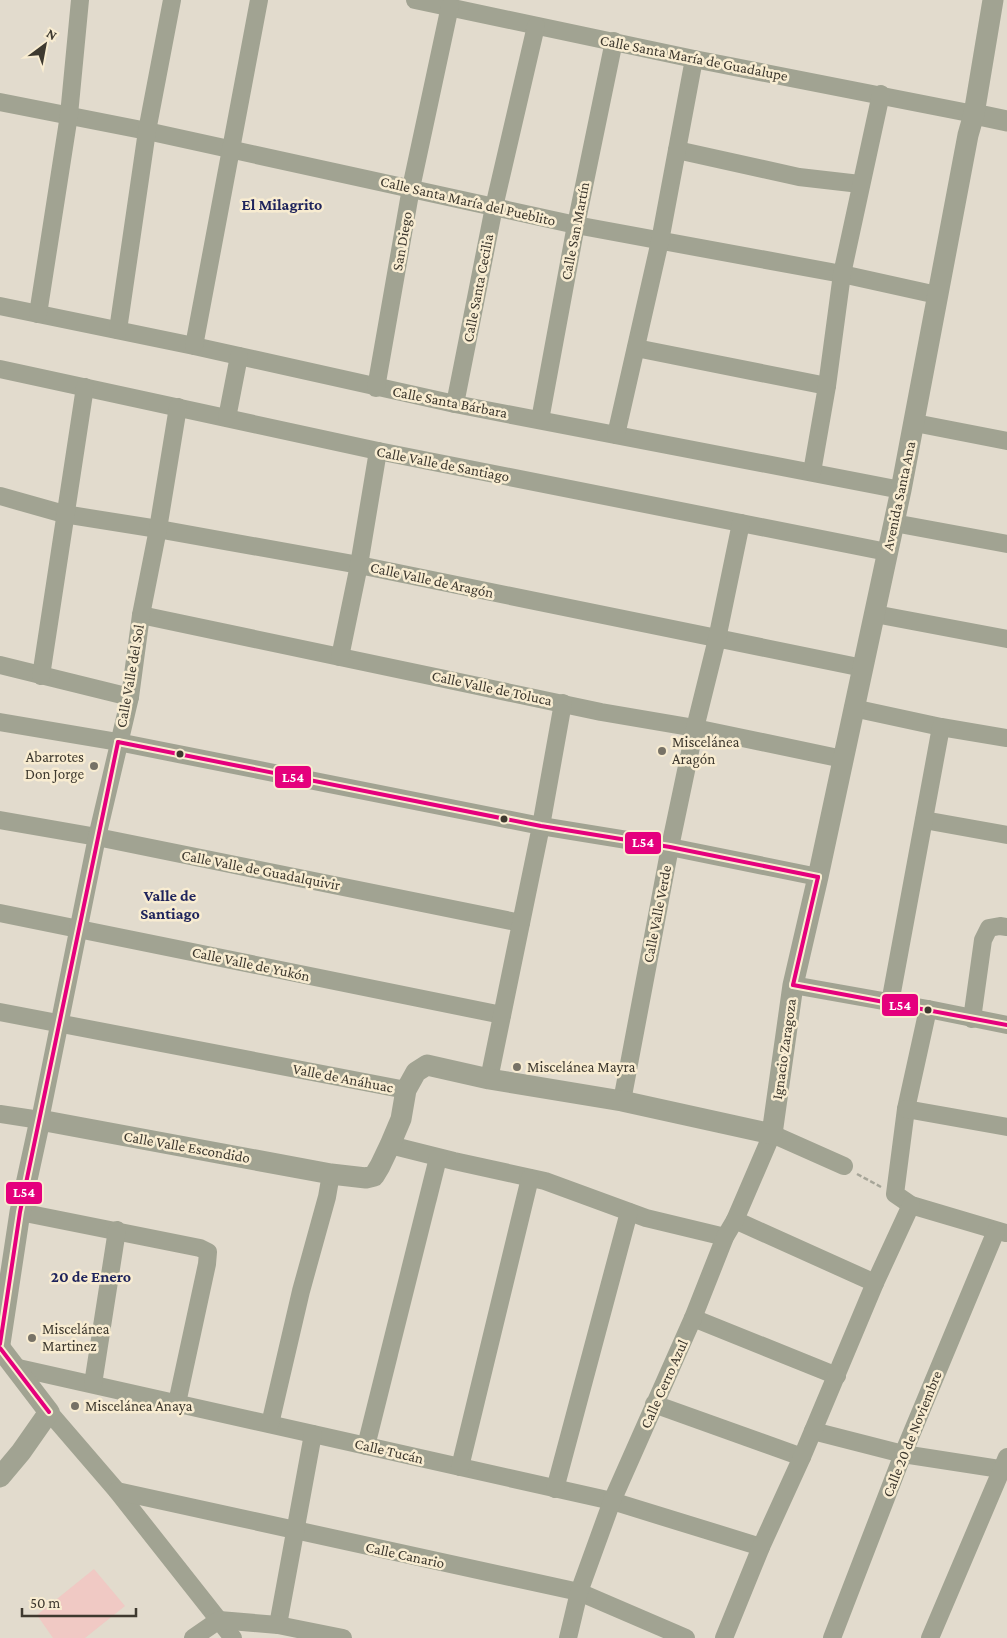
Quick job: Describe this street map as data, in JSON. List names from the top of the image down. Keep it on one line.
{"streets":{"street":["Calle Santa María de Guadalupe","Calle Santa María del Pueblito","Calle San Martín","San Diego","Calle Santa Cecilia","Calle Santa Bárbara","Calle Valle de Santiago","Avenida Santa Ana","Calle Valle de Aragón","Calle Valle del Sol","Calle Valle de Toluca","Calle Valle de Guadalquivir","Calle Valle Verde","Calle Valle de Yukón","Ignacio Zaragoza","Valle de Anáhuac","Calle Valle Escondido","Calle Cerro Azul","Calle 20 de Noviembre","Calle Tucán","Calle Canario"]},"crossings":[["Calle Santa María de Guadalupe","Calle San Martín"],["Calle Santa María de Guadalupe","San Diego"],["Calle Santa María de Guadalupe","Calle Santa Cecilia"],["Calle Santa María de Guadalupe","Avenida Santa Ana"],["Calle Santa María del Pueblito","Calle San Martín"],["Calle Santa María del Pueblito","San Diego"],["Calle Santa María del Pueblito","Calle Santa Cecilia"],["Calle Santa María del Pueblito","Avenida Santa Ana"],["Calle San Martín","Calle Santa Bárbara"],["San Diego","Calle Santa Bárbara"],["Calle Santa Cecilia","Calle Santa Bárbara"],["Calle Santa Bárbara","Avenida Santa Ana"],["Calle Valle de Santiago","Avenida Santa Ana"],["Calle Valle de Santiago","Calle Valle del Sol"],["Calle Valle de Santiago","Calle Valle Verde"],["Avenida Santa Ana","Calle Valle de Aragón"],["Avenida Santa Ana","Calle Valle de Toluca"],["Avenida Santa Ana","Ignacio Zaragoza"],["Calle Valle de Aragón","Calle Valle del Sol"],["Calle Valle de Aragón","Calle Valle Verde"],["Calle Valle del Sol","Calle Valle de Toluca"],["Calle Valle del Sol","Calle Valle de Guadalquivir"],["Calle Valle del Sol","Calle Valle de Yukón"],["Calle Valle del Sol","Valle de Anáhuac"],["Calle Valle del Sol","Calle Valle Escondido"],["Calle Valle de Toluca","Calle Valle Verde"],["Calle Valle Verde","Valle de Anáhuac"],["Ignacio Zaragoza","Valle de Anáhuac"],["Ignacio Zaragoza","Calle Cerro Azul"],["Valle de Anáhuac","Calle Cerro Azul"],["Calle Cerro Azul","Calle Tucán"],["Calle Cerro Azul","Calle Canario"]],"districts":["El Milagrito","Valle de Santiago","20 de Enero"],"places":["Miscelánea Aragón","Abarrotes Don Jorge","Miscelánea Mayra","Miscelánea Martinez","Miscelánea Anaya"],"lines":["transit line L54"],"scale_bar":"50 m","north":"top right"}
